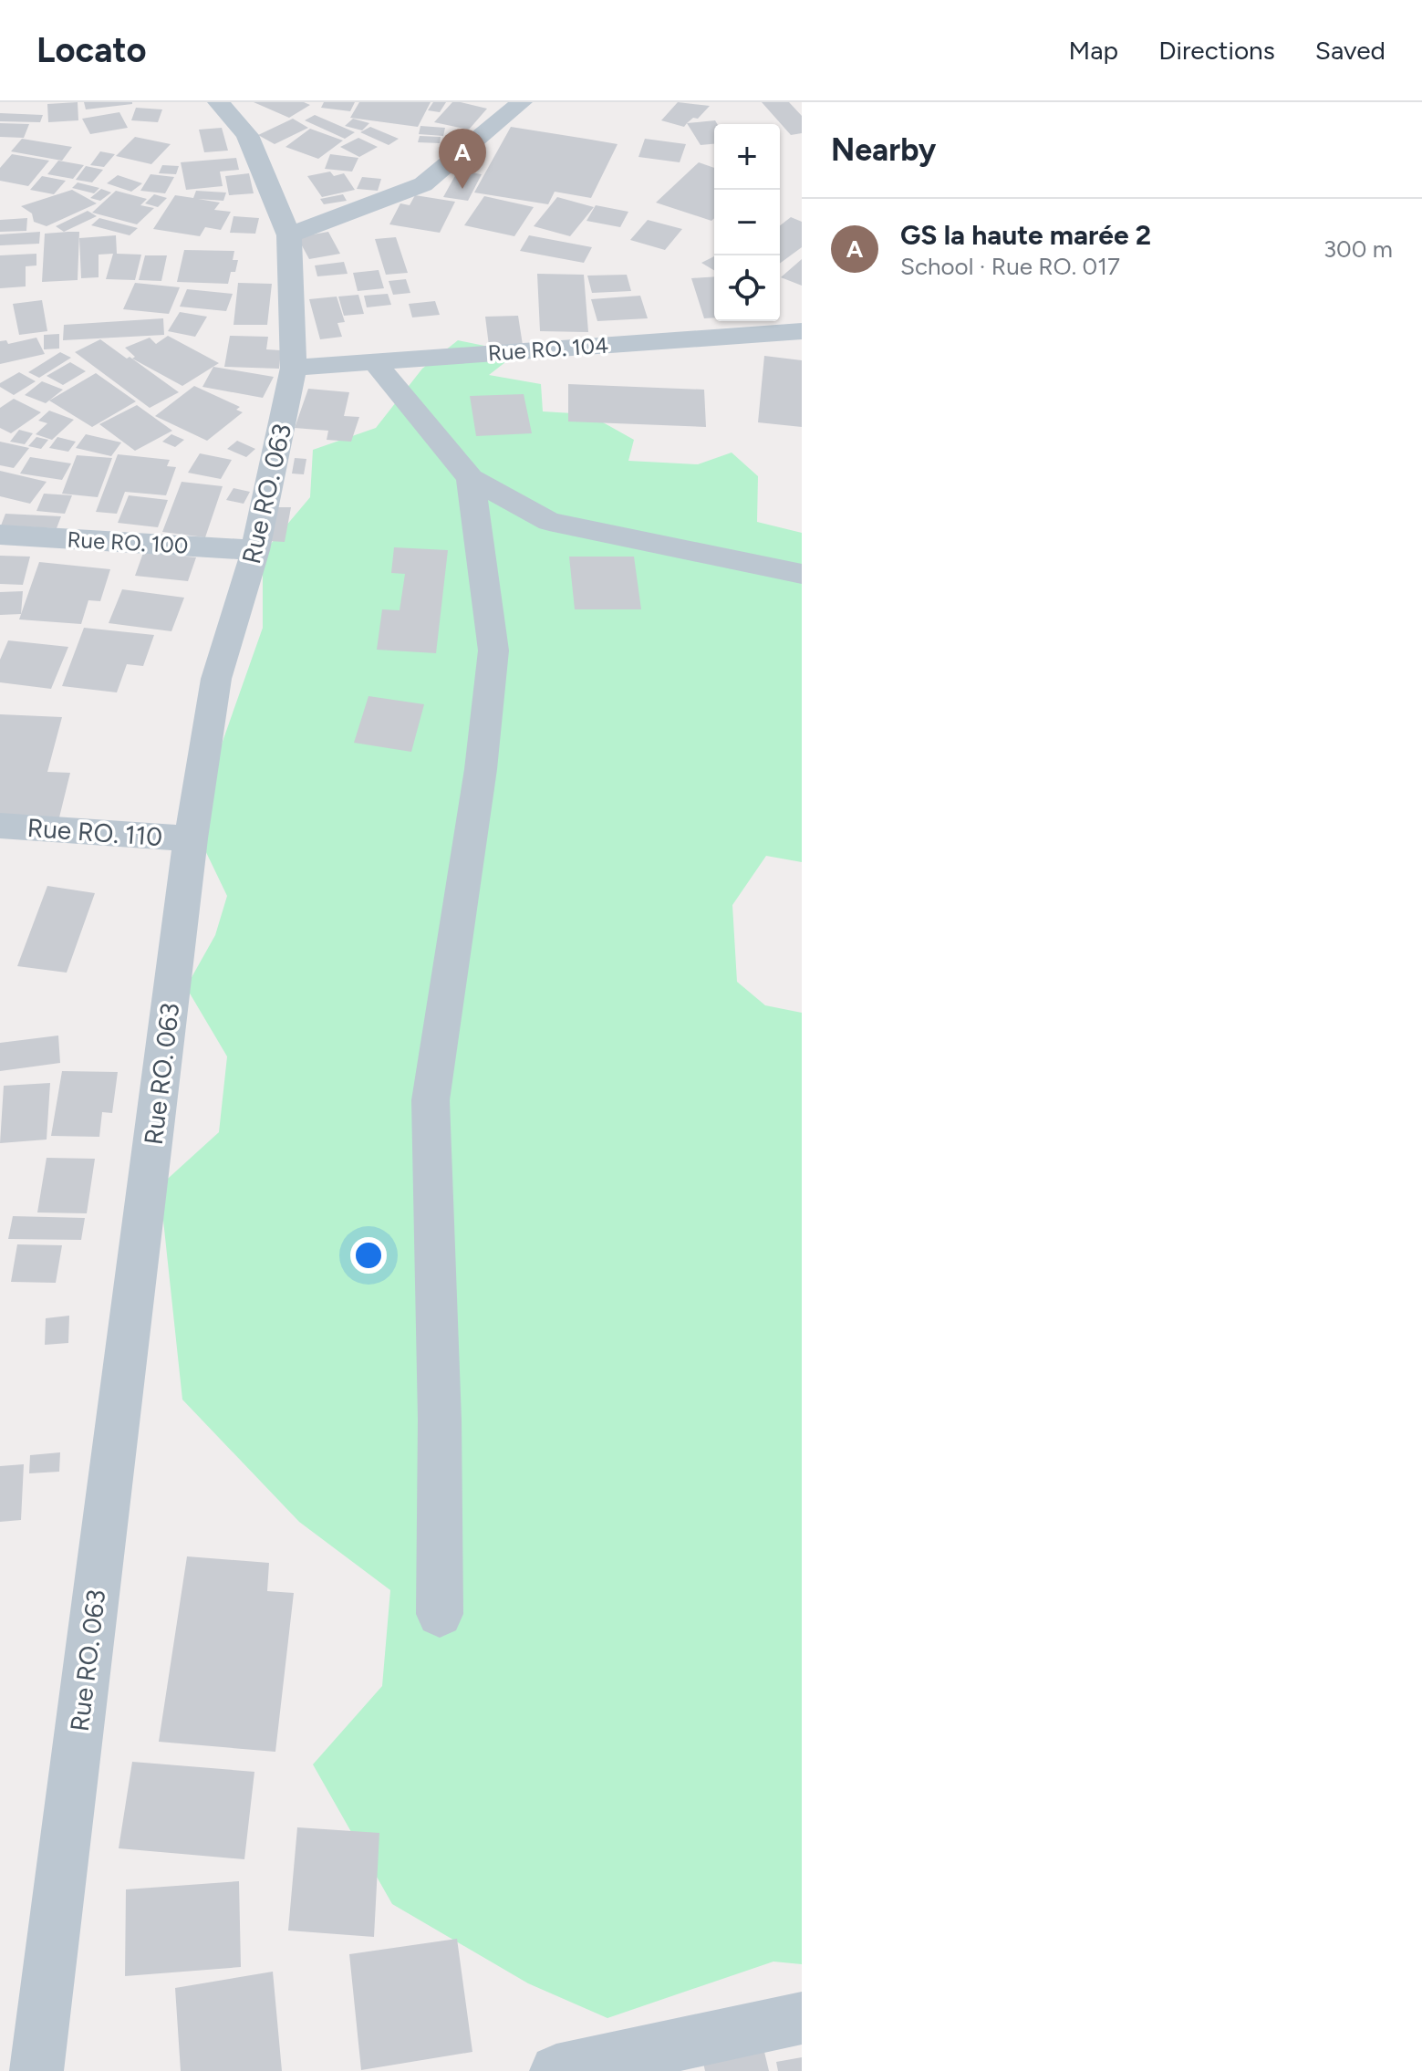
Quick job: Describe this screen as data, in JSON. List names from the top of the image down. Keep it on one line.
{"streets":{"street":["Rue RO. 104","Rue RO. 063","Rue RO. 100","Rue RO. 110"]},"crossings":[["Rue RO. 104","Rue RO. 063"],["Rue RO. 063","Rue RO. 100"],["Rue RO. 063","Rue RO. 110"]],"page":{"header":"Locato","nav":["Map","Directions","Saved"],"heading":"Nearby","map_buttons":["+","−"],"pins":"A","list":[{"mark":"A","name":"GS la haute marée 2","note":"School · Rue RO. 017","value":"300 m"}]}}
